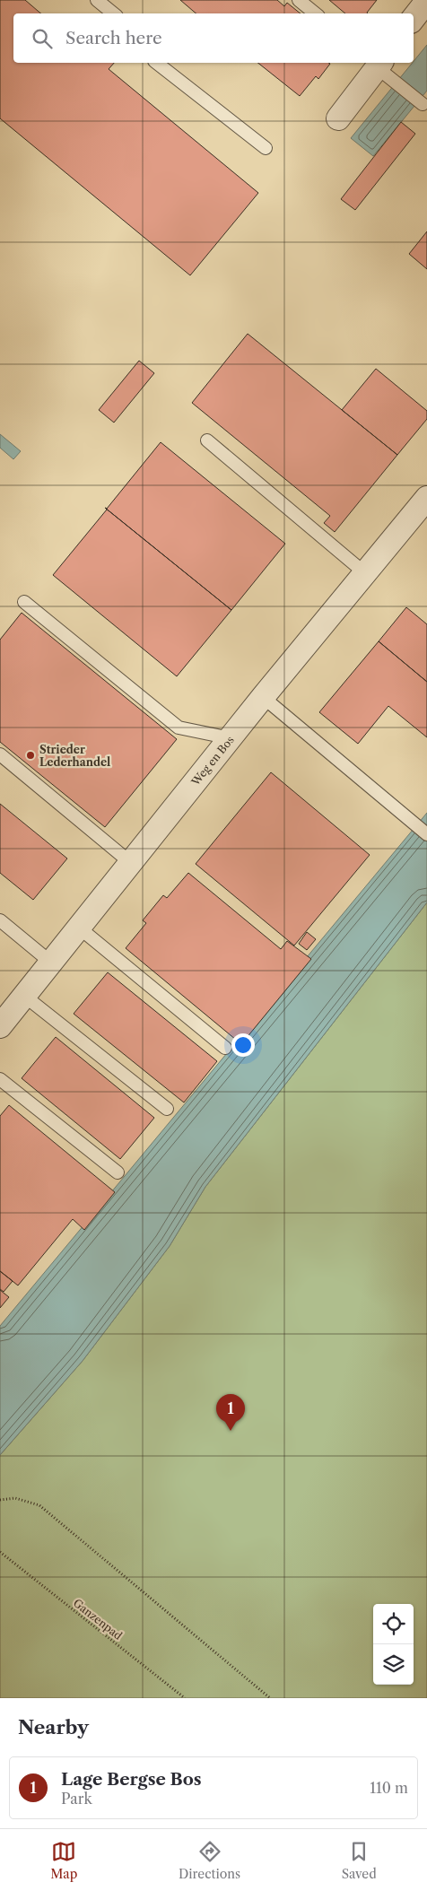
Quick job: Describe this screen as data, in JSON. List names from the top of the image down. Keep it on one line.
{"streets":{"street":["Weg en Bos"],"path":["Ganzenpad"]},"places":["Strieder Lederhandel"],"page":{"search":"Search here","pins":"1","heading":"Nearby","list":[{"mark":"1","name":"Lage Bergse Bos","note":"Park","value":"110 m"}],"nav":["Map","Directions","Saved"]}}
